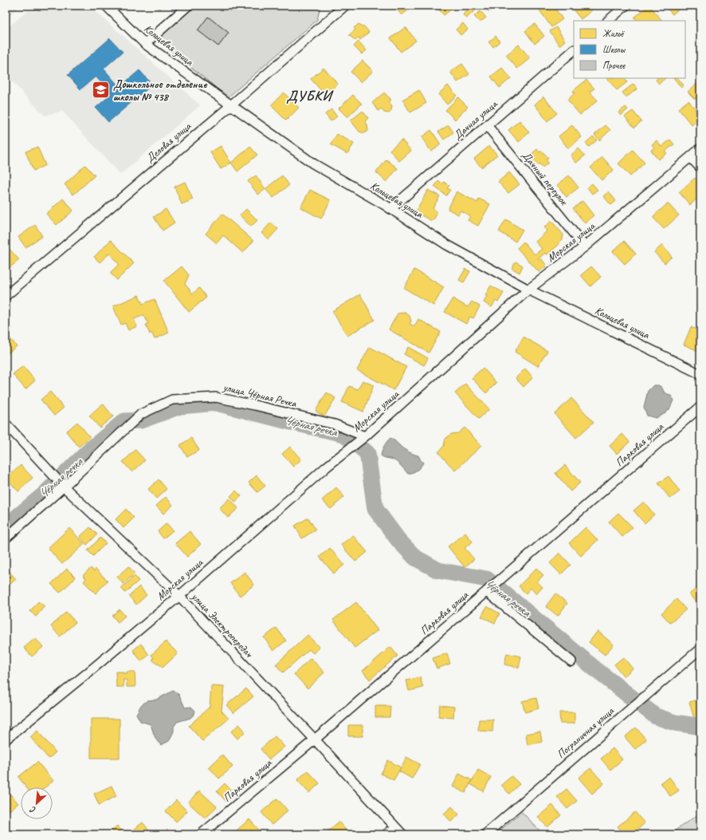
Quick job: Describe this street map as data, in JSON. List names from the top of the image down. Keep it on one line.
{"streets":{"street":["Кольцевая улица","Дачная улица","Деловая улица","Дачный переулок","Морская улица","улица Чёрная Речка","Парковая улица","улица Электропередач","Пограничная улица"]},"crossings":[["Кольцевая улица","Дачная улица"],["Кольцевая улица","Деловая улица"],["Кольцевая улица","Морская улица"],["Дачная улица","Дачный переулок"],["Дачный переулок","Морская улица"],["Морская улица","улица Чёрная Речка"],["Морская улица","улица Электропередач"],["улица Чёрная Речка","улица Электропередач"],["Парковая улица","улица Электропередач"]],"districts":["ДУБКИ"],"water":["Чёрная речка"],"places":{"school or university":["Дошкольное отделение школы № 438"]},"legend":["Жильё","Школы","Прочее"],"north":"bottom left"}
